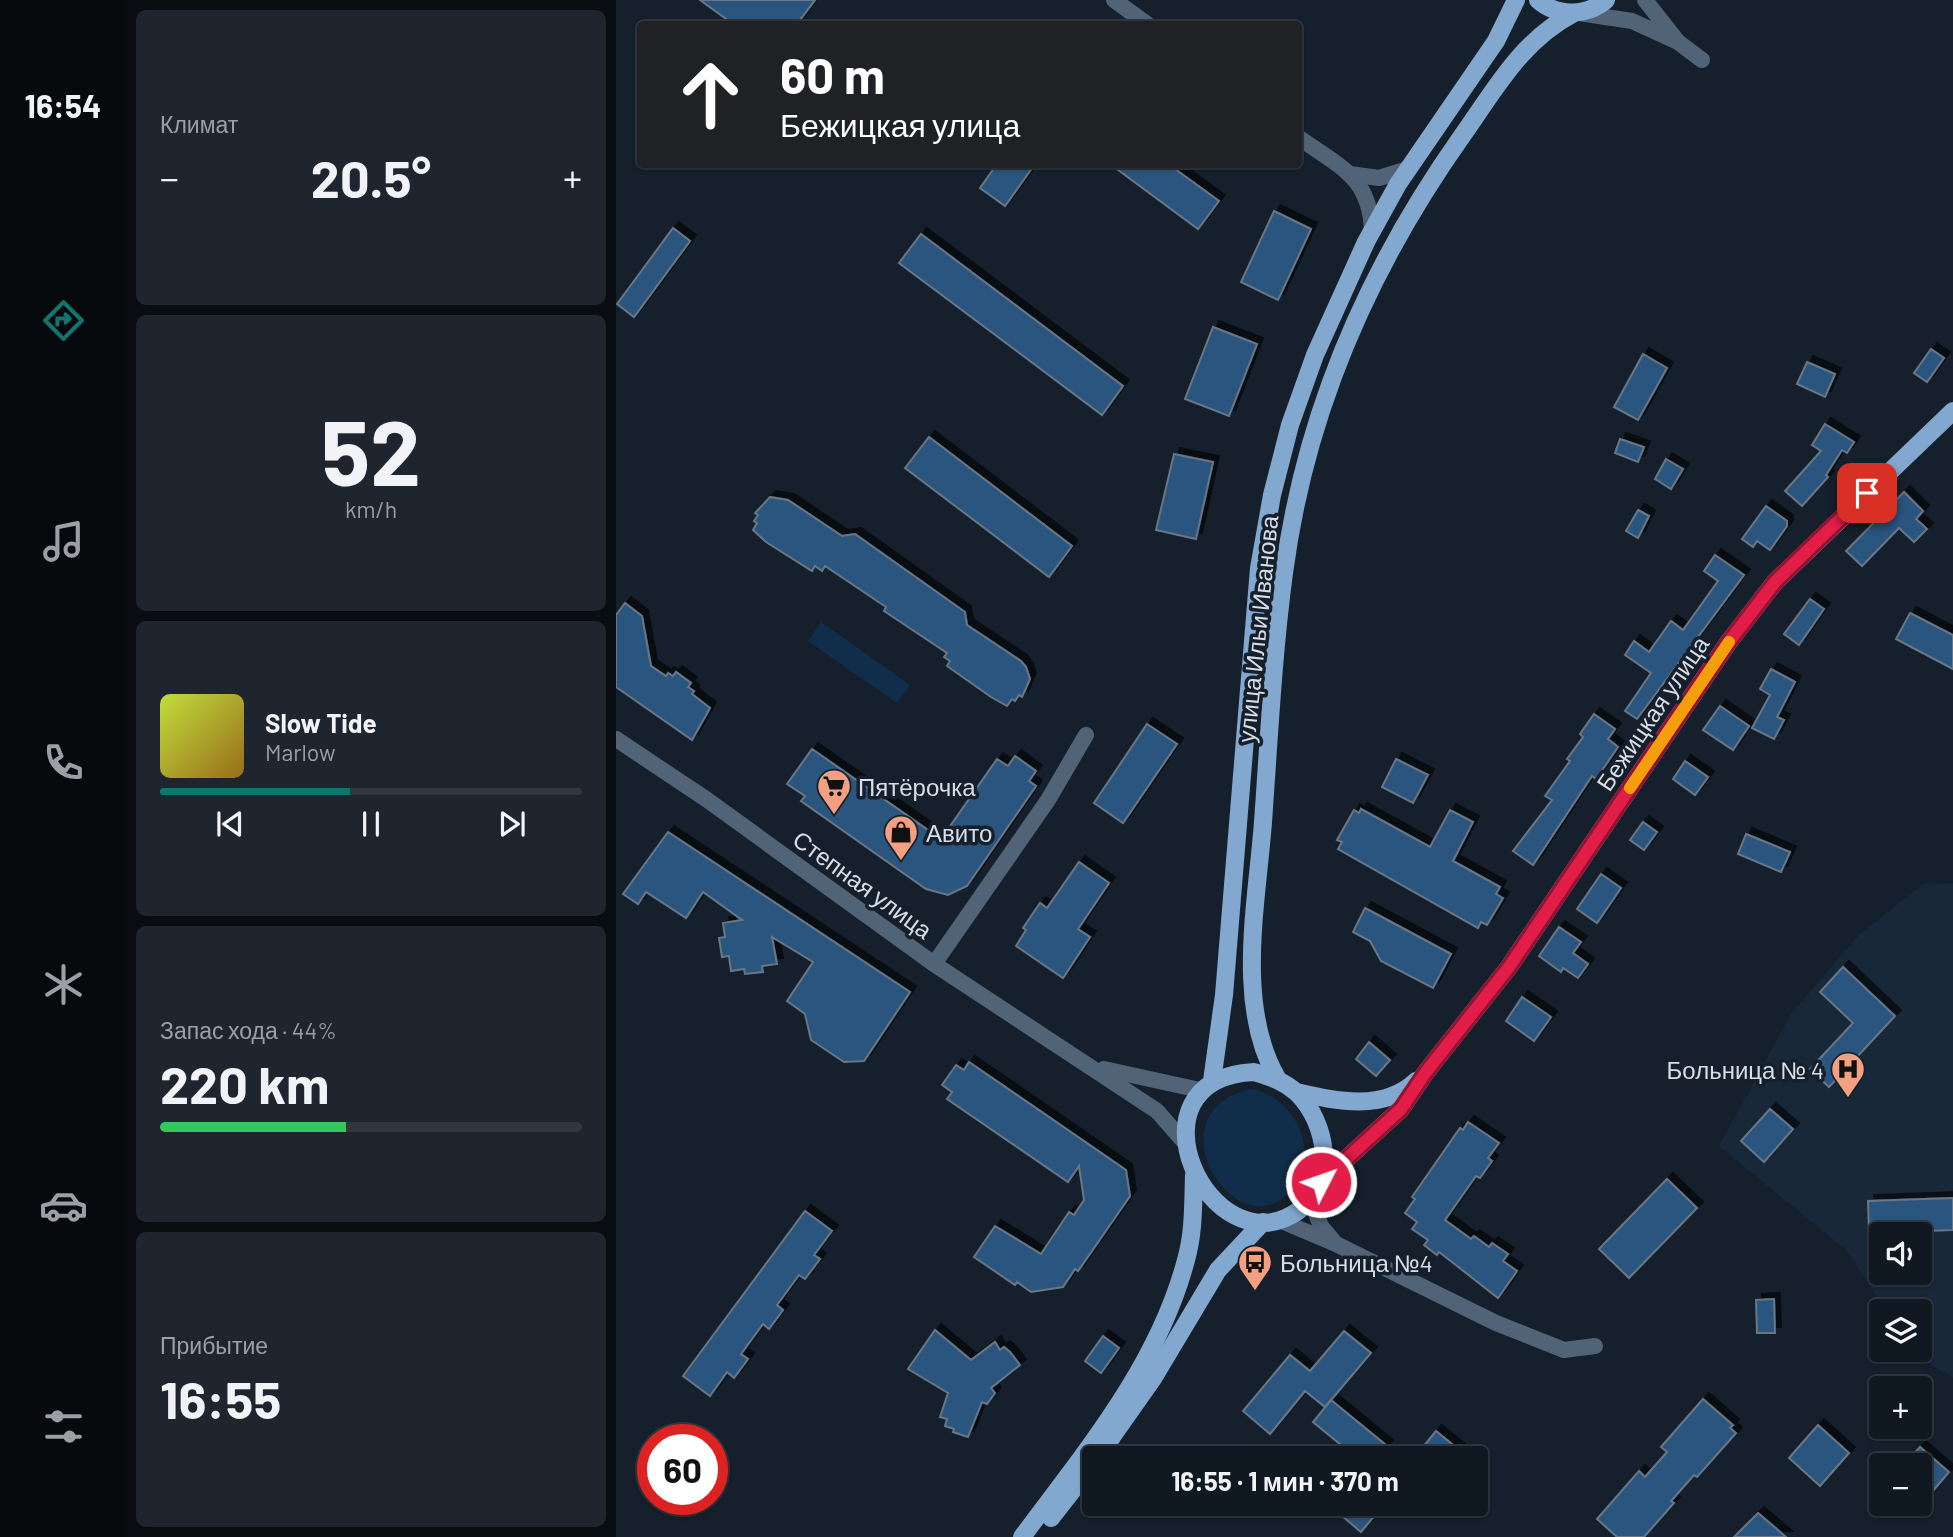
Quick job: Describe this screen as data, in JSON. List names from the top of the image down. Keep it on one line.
{"streets":{"main road":["улица Ильи Иванова","Бежицкая улица"],"street":["Степная улица"]},"crossings":[["улица Ильи Иванова","Степная улица"]],"places":{"supermarket":["Пятёрочка"],"shop":["Авито"],"hospital":["Больница № 4"],"bus stop":["Больница №4"]},"page":{"tabs":"16:54","tile":["Климат",["52","km/h"],["Запас хода · 44%","220 km"],["Прибытие","16:55"]],"turn":["60 m","Бежицкая улица"],"heat":["−","20.5°","+"],"song":["Slow Tide","Marlow"],"map_buttons":["+","−"],"limit":"60","trip":"16:55 · 1 мин · 370 m"}}
